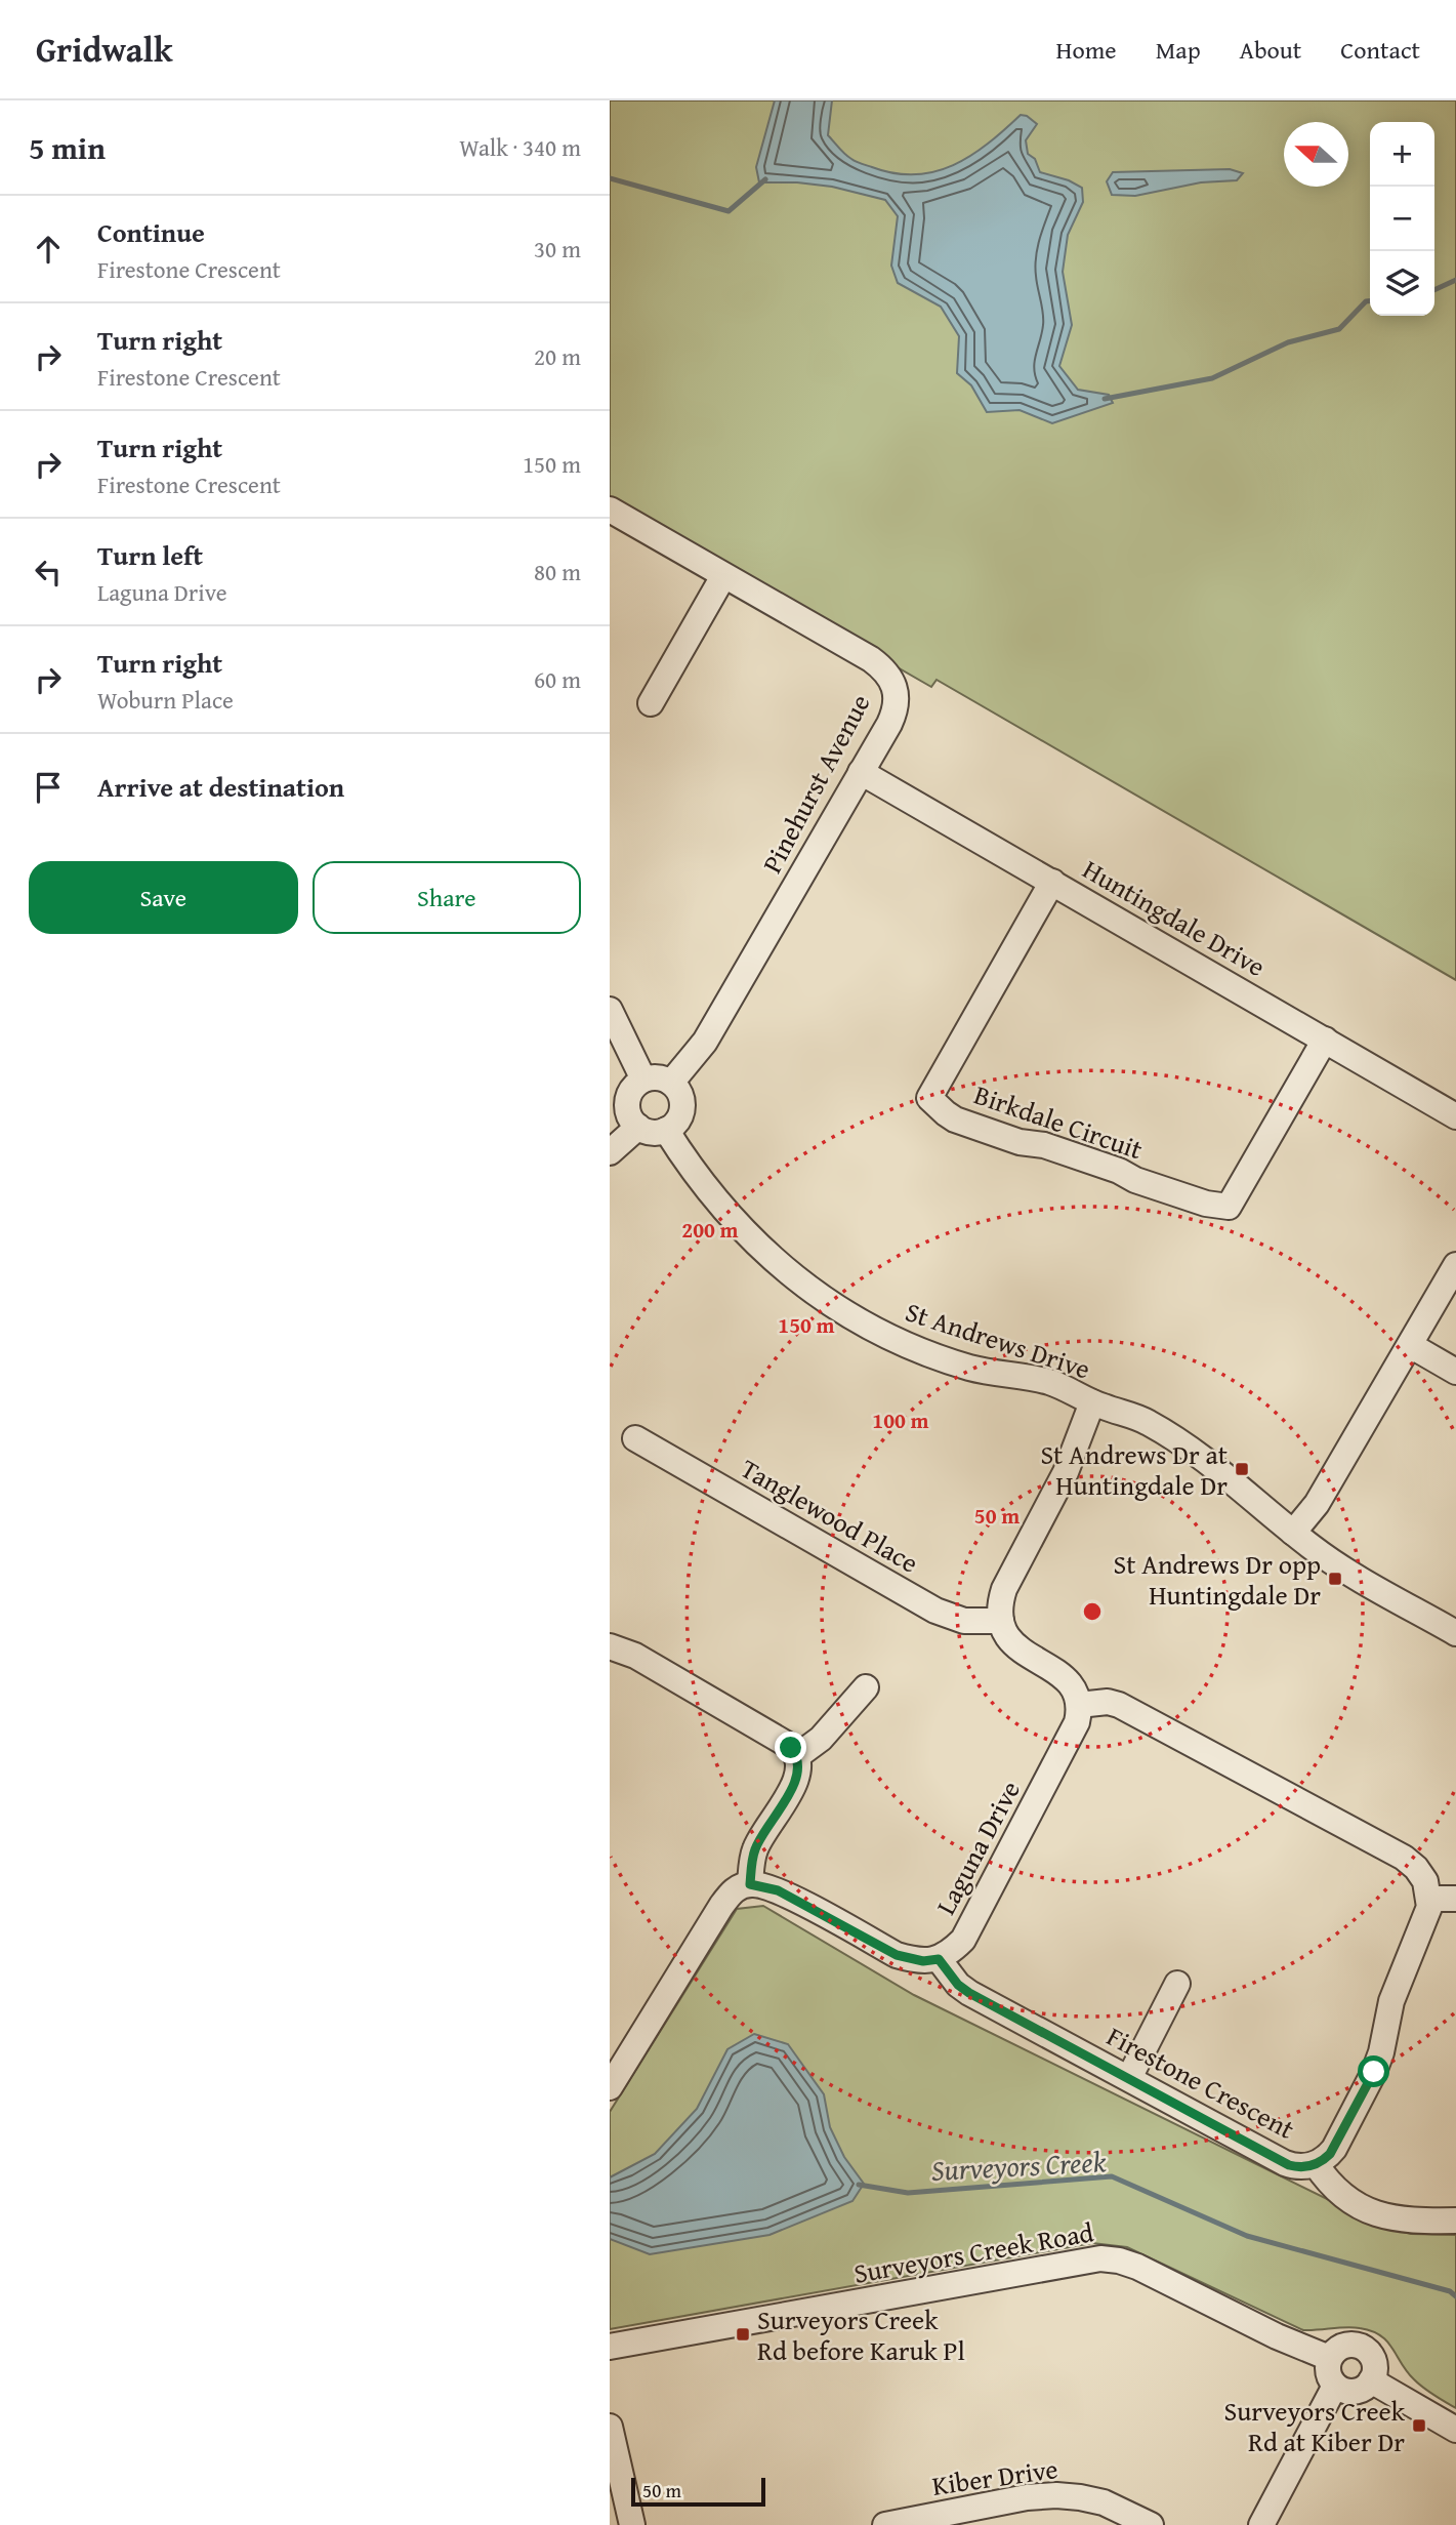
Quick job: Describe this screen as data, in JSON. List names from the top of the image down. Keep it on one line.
{"streets":{"street":["Pinehurst Avenue","Huntingdale Drive","Birkdale Circuit","St Andrews Drive","Tanglewood Place","Laguna Drive","Firestone Crescent","Surveyors Creek Road","Kiber Drive"]},"crossings":[["Pinehurst Avenue","Huntingdale Drive"],["Pinehurst Avenue","St Andrews Drive"],["Huntingdale Drive","Birkdale Circuit"],["Laguna Drive","Firestone Crescent"]],"water":["Surveyors Creek"],"places":{"transit":["St Andrews Dr at Huntingdale Dr","St Andrews Dr opp Huntingdale Dr","Surveyors Creek Rd before Karuk Pl","Surveyors Creek Rd at Kiber Dr"]},"scale_bar":"50 m","north":"left","page":{"header":"Gridwalk","nav":["Home","Map","About","Contact"],"heading":["5 min","Walk · 340 m"],"map_buttons":["+","−"],"list":[["Continue","Firestone Crescent","30 m"],["Turn right","Firestone Crescent","20 m"],["Turn right","Firestone Crescent","150 m"],["Turn left","Laguna Drive","80 m"],["Turn right","Woburn Place","60 m"],"Arrive at destination"],"buttons":["Save","Share"],"scale":"50 m"},"rings":["200 m","150 m","100 m","50 m"]}
